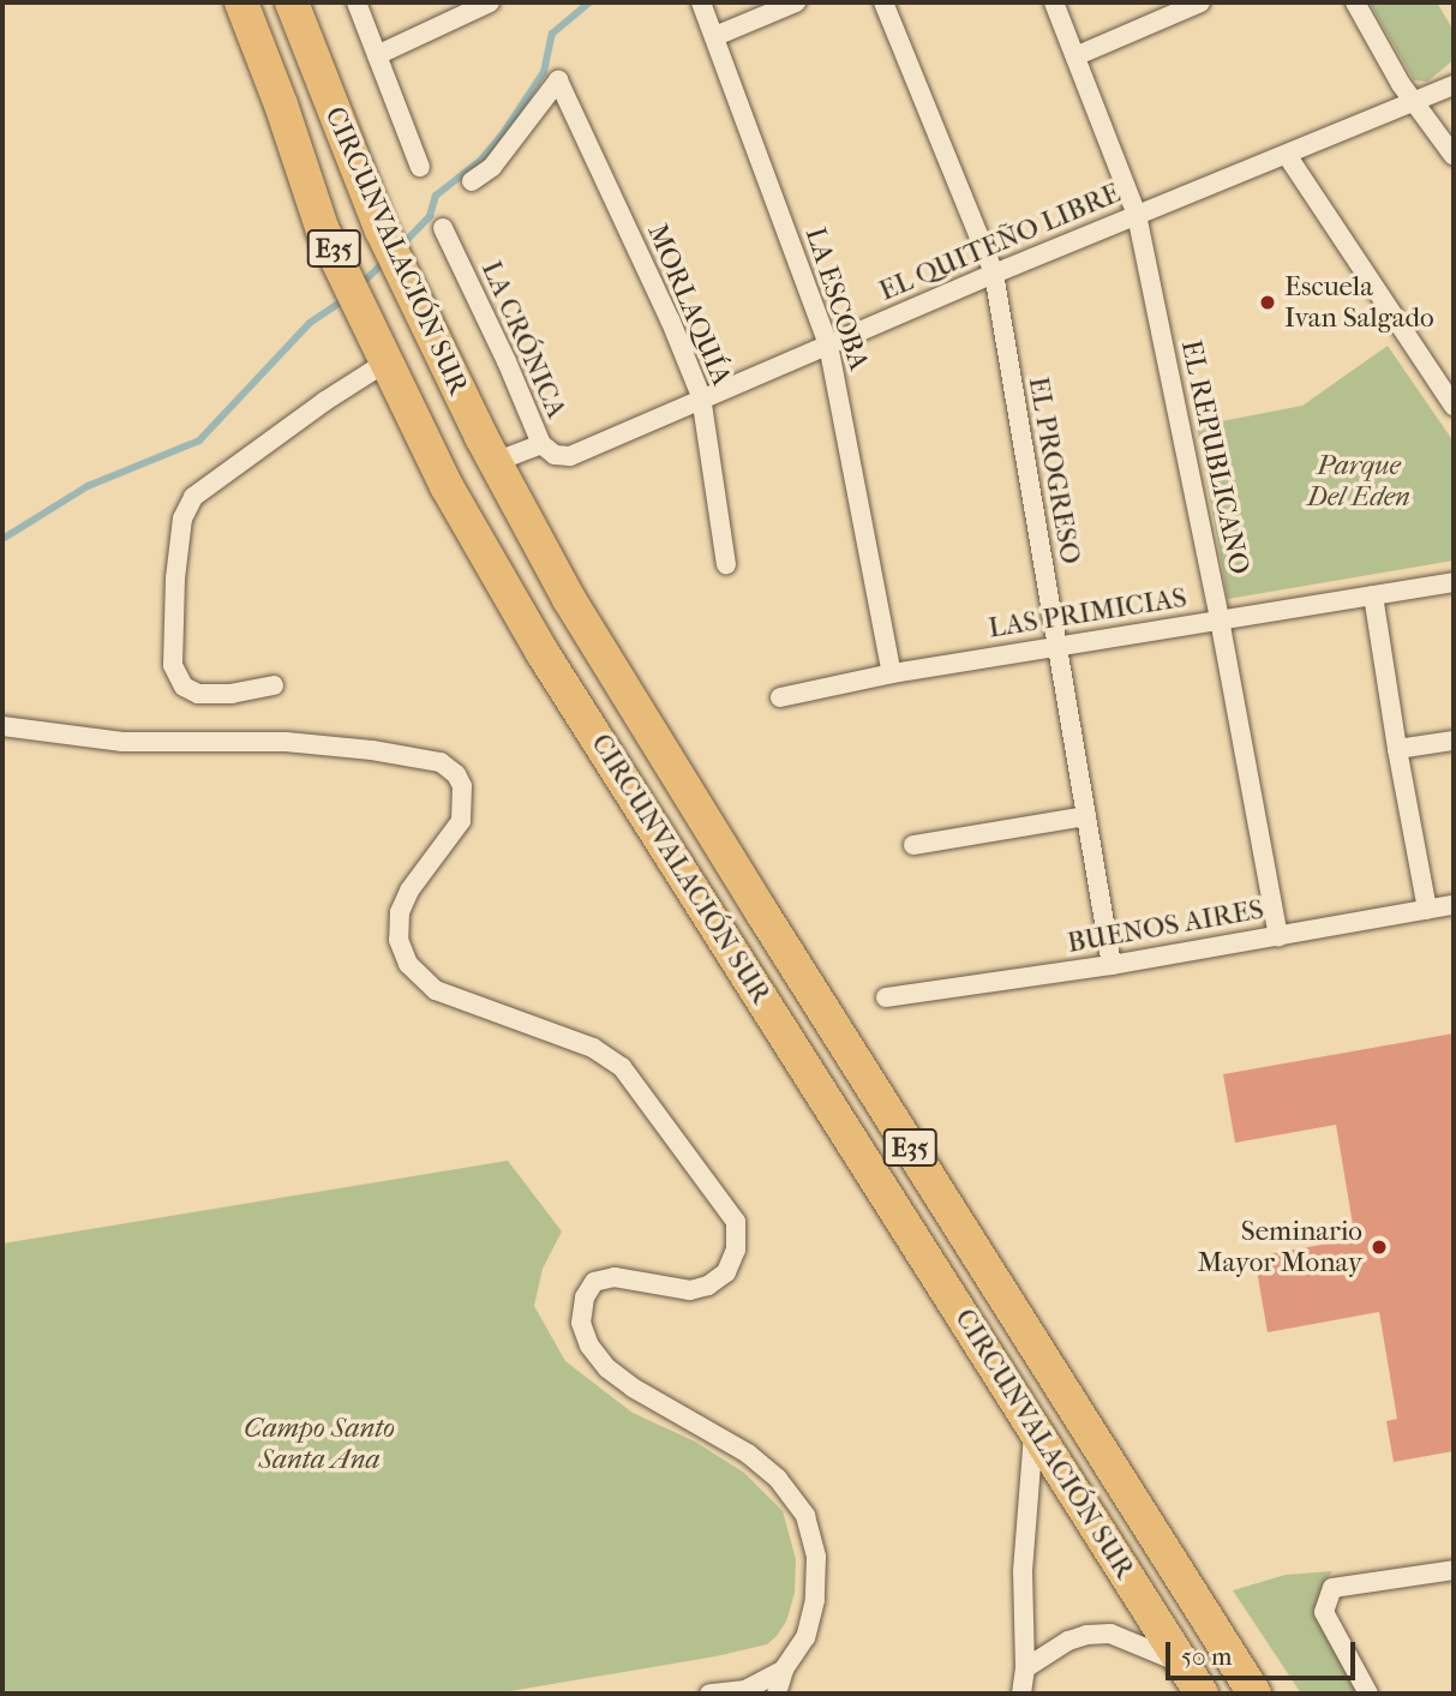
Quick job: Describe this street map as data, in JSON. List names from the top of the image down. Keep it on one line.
{"streets":{"highway":["E35","CIRCUNVALACIÓN SUR"],"street":["EL QUITEÑO LIBRE","LA ESCOBA","MORLAQUÍA","LA CRÓNICA","EL REPUBLICANO","EL PROGRESO","LAS PRIMICIAS","BUENOS AIRES"]},"crossings":[["EL QUITEÑO LIBRE","LA ESCOBA"],["EL QUITEÑO LIBRE","MORLAQUÍA"],["EL QUITEÑO LIBRE","LA CRÓNICA"],["EL QUITEÑO LIBRE","EL REPUBLICANO"],["EL QUITEÑO LIBRE","EL PROGRESO"],["LA ESCOBA","LAS PRIMICIAS"],["EL REPUBLICANO","LAS PRIMICIAS"],["EL REPUBLICANO","BUENOS AIRES"],["EL PROGRESO","LAS PRIMICIAS"],["EL PROGRESO","BUENOS AIRES"]],"parks":["Parque Del Eden","Campo Santo Santa Ana"],"places":["Escuela Ivan Salgado","Seminario Mayor Monay"],"scale_bar":"50 m"}
